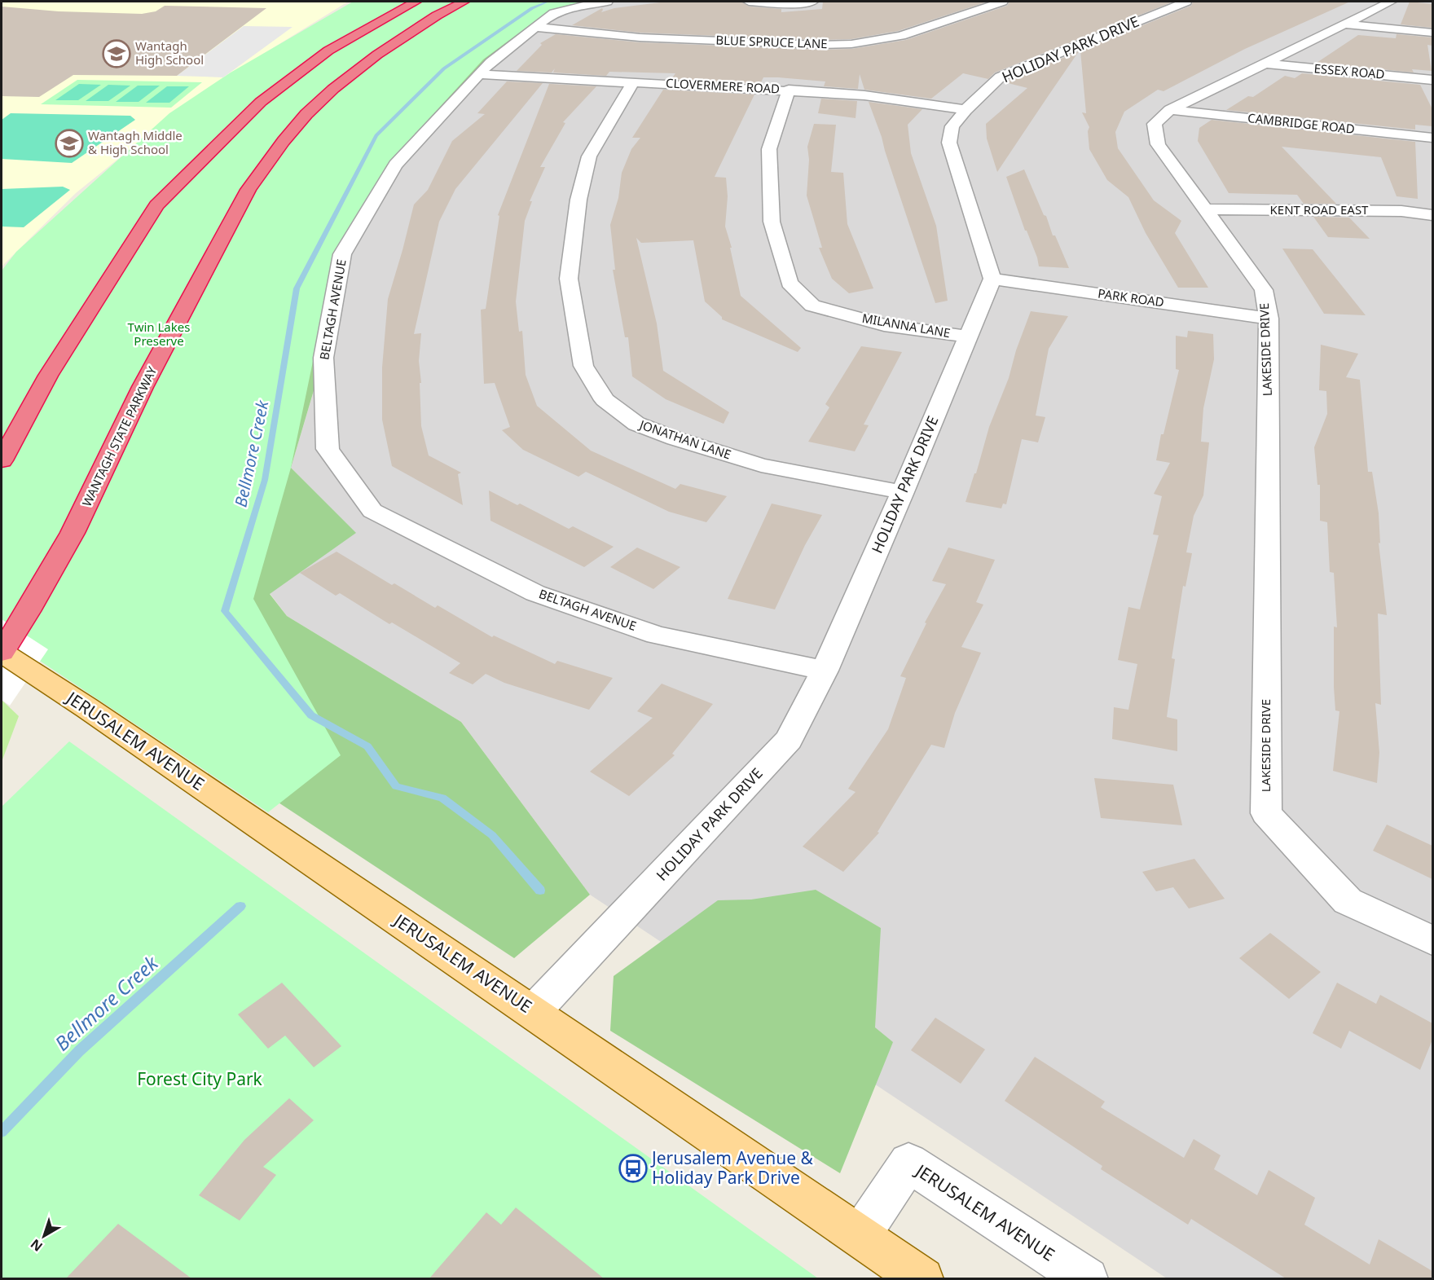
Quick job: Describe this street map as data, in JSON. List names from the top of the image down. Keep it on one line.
{"streets":{"highway":["WANTAGH STATE PARKWAY"],"main road":["JERUSALEM AVENUE"],"street":["BLUE SPRUCE LANE","HOLIDAY PARK DRIVE","ESSEX ROAD","CLOVERMERE ROAD","CAMBRIDGE ROAD","KENT ROAD EAST","PARK ROAD","BELTAGH AVENUE","MILANNA LANE","LAKESIDE DRIVE","JONATHAN LANE"]},"crossings":[["BLUE SPRUCE LANE","BELTAGH AVENUE"],["HOLIDAY PARK DRIVE","CLOVERMERE ROAD"],["HOLIDAY PARK DRIVE","PARK ROAD"],["HOLIDAY PARK DRIVE","BELTAGH AVENUE"],["HOLIDAY PARK DRIVE","MILANNA LANE"],["HOLIDAY PARK DRIVE","JONATHAN LANE"],["HOLIDAY PARK DRIVE","JERUSALEM AVENUE"],["ESSEX ROAD","LAKESIDE DRIVE"],["CLOVERMERE ROAD","BELTAGH AVENUE"],["CLOVERMERE ROAD","MILANNA LANE"],["CLOVERMERE ROAD","JONATHAN LANE"],["CAMBRIDGE ROAD","LAKESIDE DRIVE"],["KENT ROAD EAST","LAKESIDE DRIVE"],["PARK ROAD","LAKESIDE DRIVE"],["WANTAGH STATE PARKWAY","JERUSALEM AVENUE"]],"water":["Bellmore Creek"],"parks":["Twin Lakes Preserve","Forest City Park"],"places":{"school or university":["Wantagh High School","Wantagh Middle & High School"],"bus stop":["Jerusalem Avenue & Holiday Park Drive"]},"north":"bottom left"}
